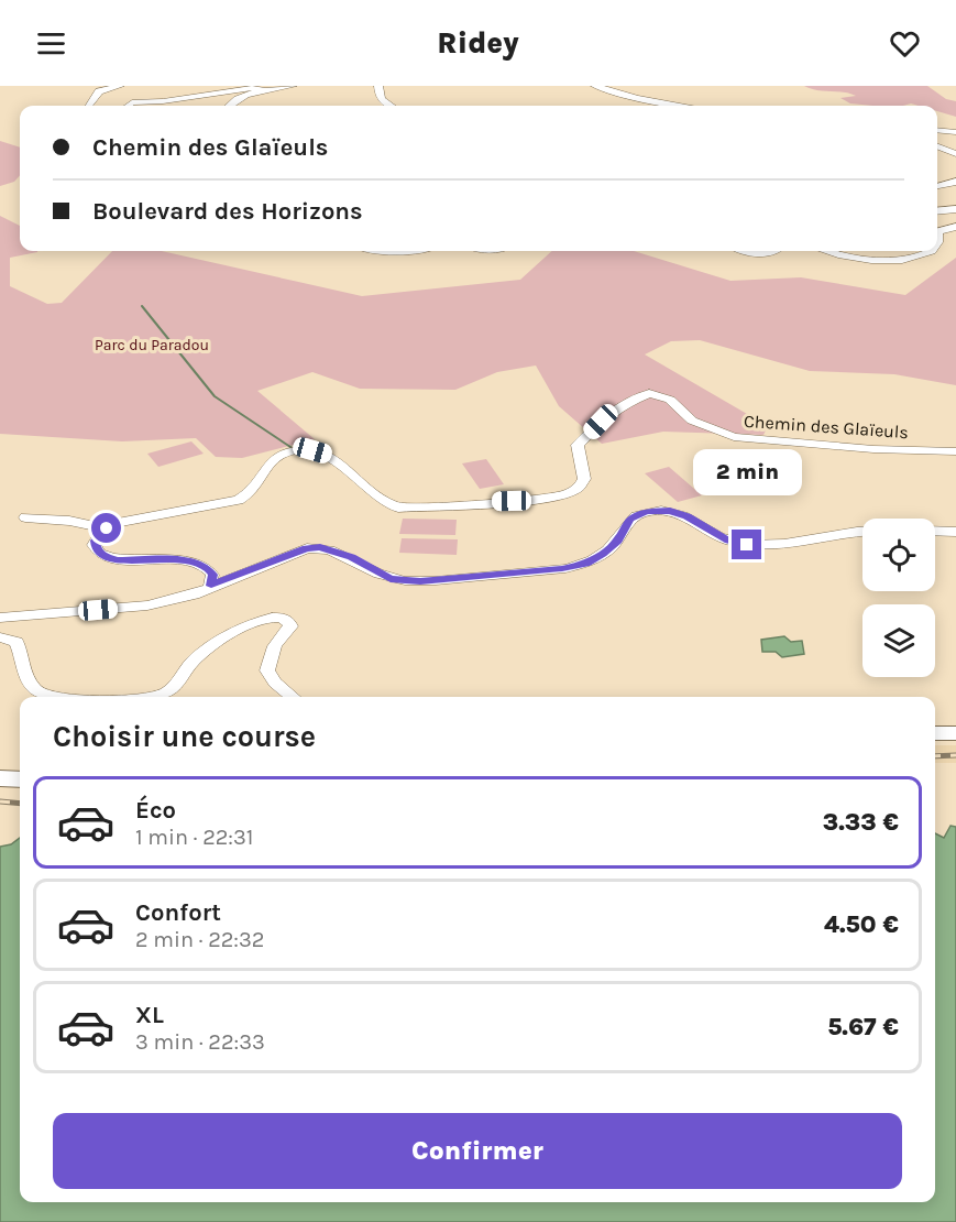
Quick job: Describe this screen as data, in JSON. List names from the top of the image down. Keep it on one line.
{"streets":{"street":["Chemin des Glaïeuls"]},"parks":["Parc du Paradou"],"page":{"header":"Ridey","banner":["Chemin des Glaïeuls","Boulevard des Horizons"],"bubble":"2 min","heading":"Choisir une course","list":[{"name":"Éco","note":"1 min · 22:31","value":"3.33 €"},{"name":"Confort","note":"2 min · 22:32","value":"4.50 €"},{"name":"XL","note":"3 min · 22:33","value":"5.67 €"}],"buttons":"Confirmer"}}
